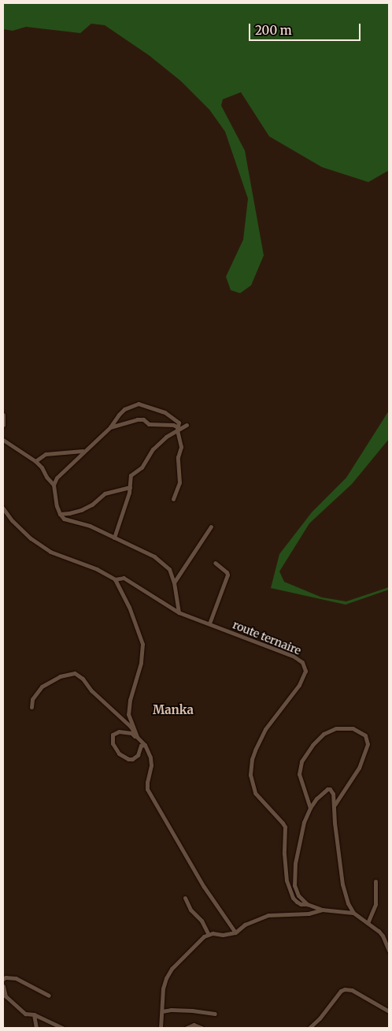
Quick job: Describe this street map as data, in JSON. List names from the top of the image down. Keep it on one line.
{"streets":{"street":["route ternaire"]},"districts":["Manka"],"scale_bar":"200 m"}
